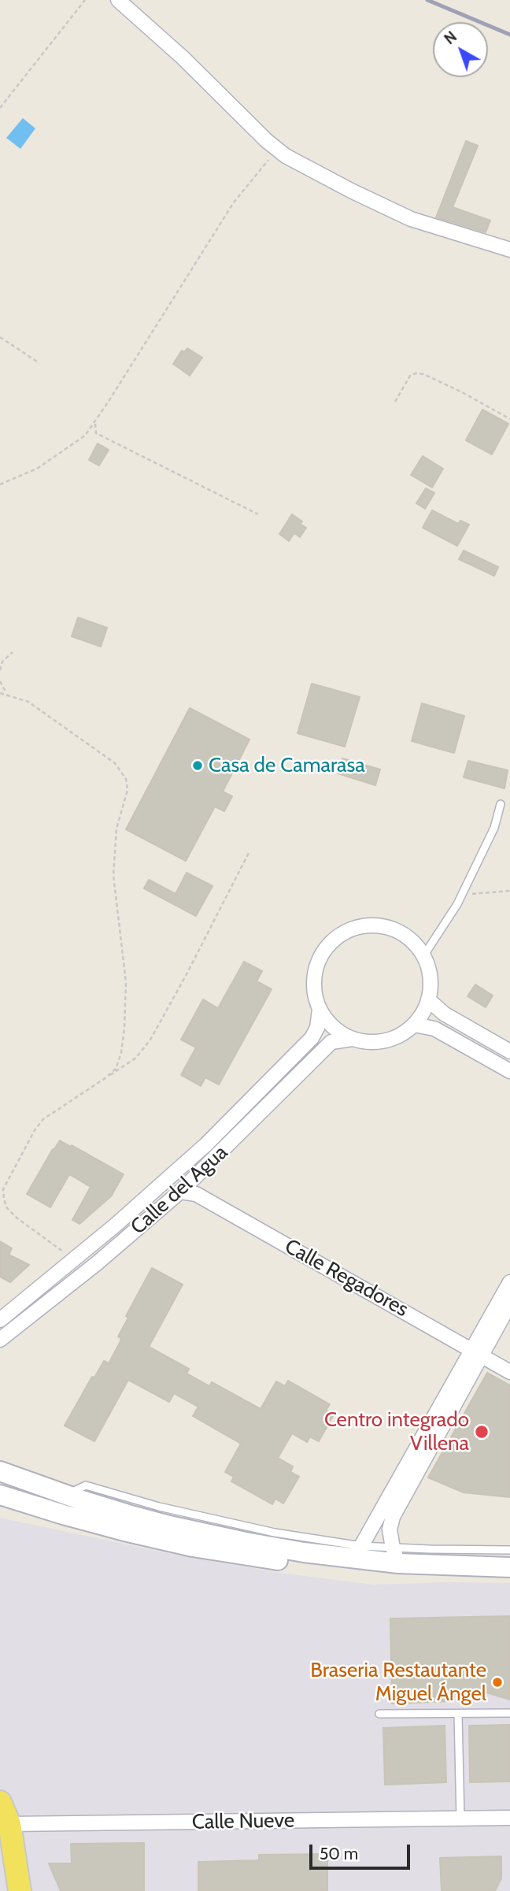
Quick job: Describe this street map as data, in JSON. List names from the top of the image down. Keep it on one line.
{"streets":{"street":["Calle del Agua","Calle Regadores","Calle Nueve"]},"crossings":[["Calle del Agua","Calle Regadores"]],"places":["Casa de Camarasa","Centro integrado Villena","Braseria Restautante Miguel Ángel"],"scale_bar":"50 m","north":"top left"}
